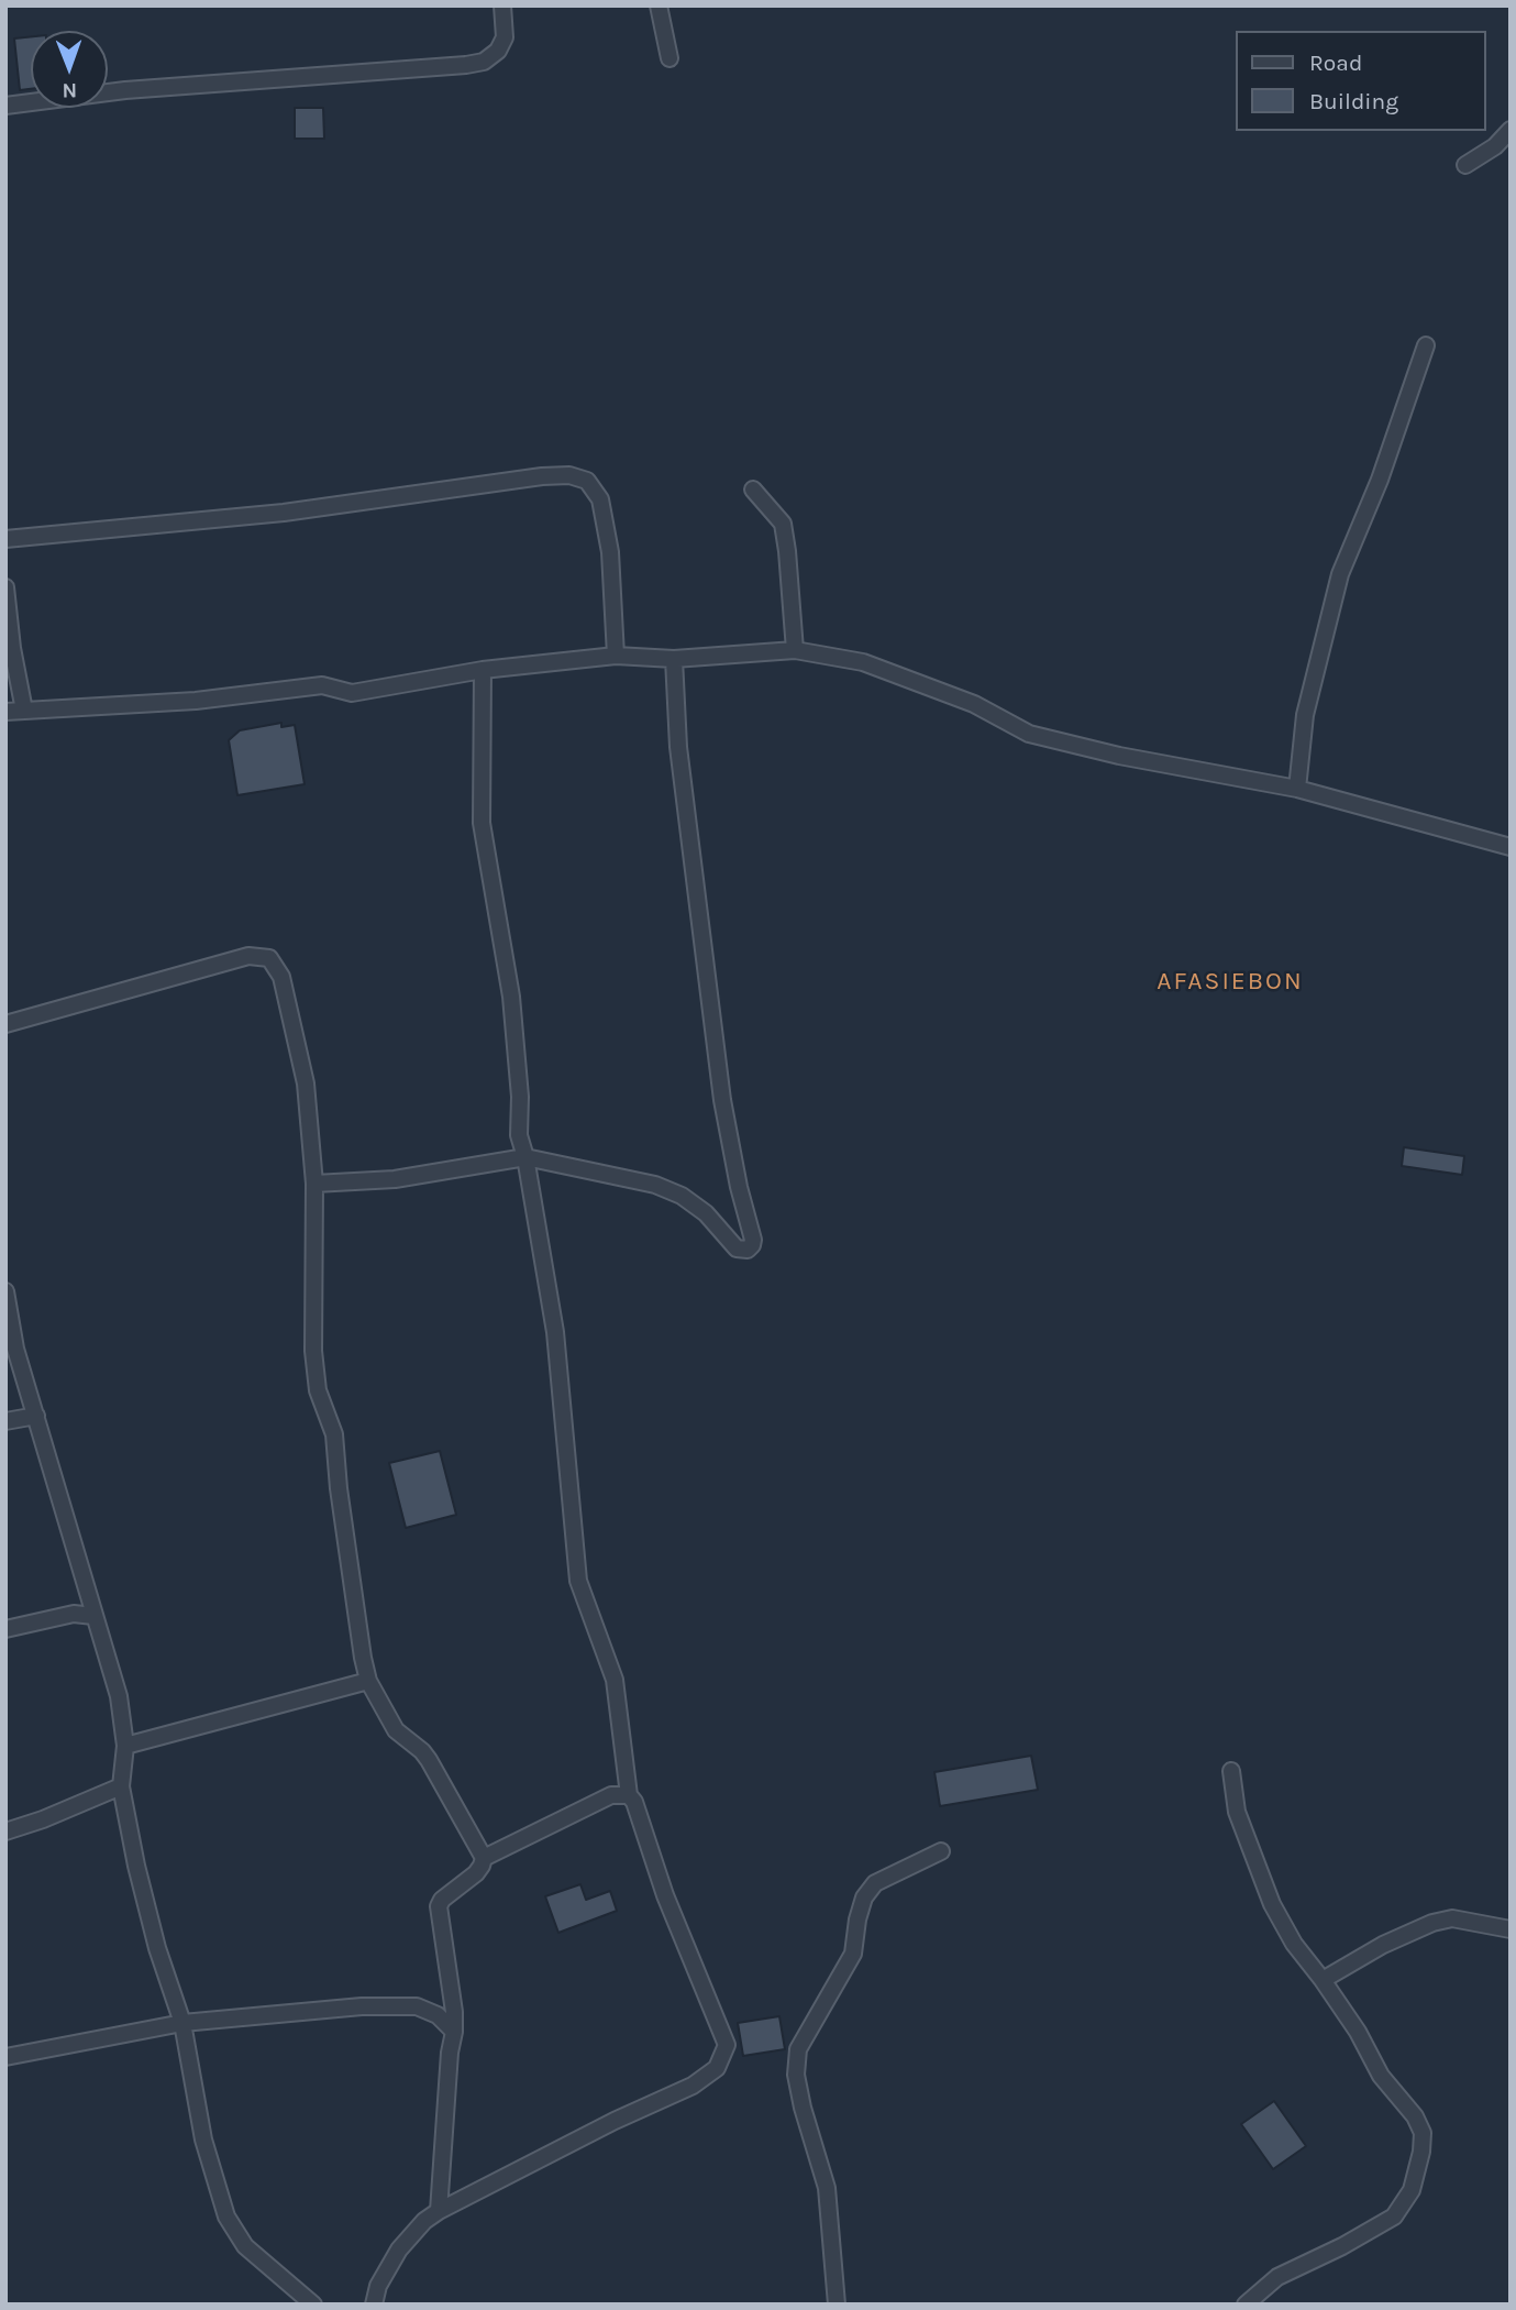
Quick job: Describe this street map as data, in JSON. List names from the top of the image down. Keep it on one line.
{"districts":["AFASIEBON"],"legend":["Road","Building"],"north":"bottom"}
